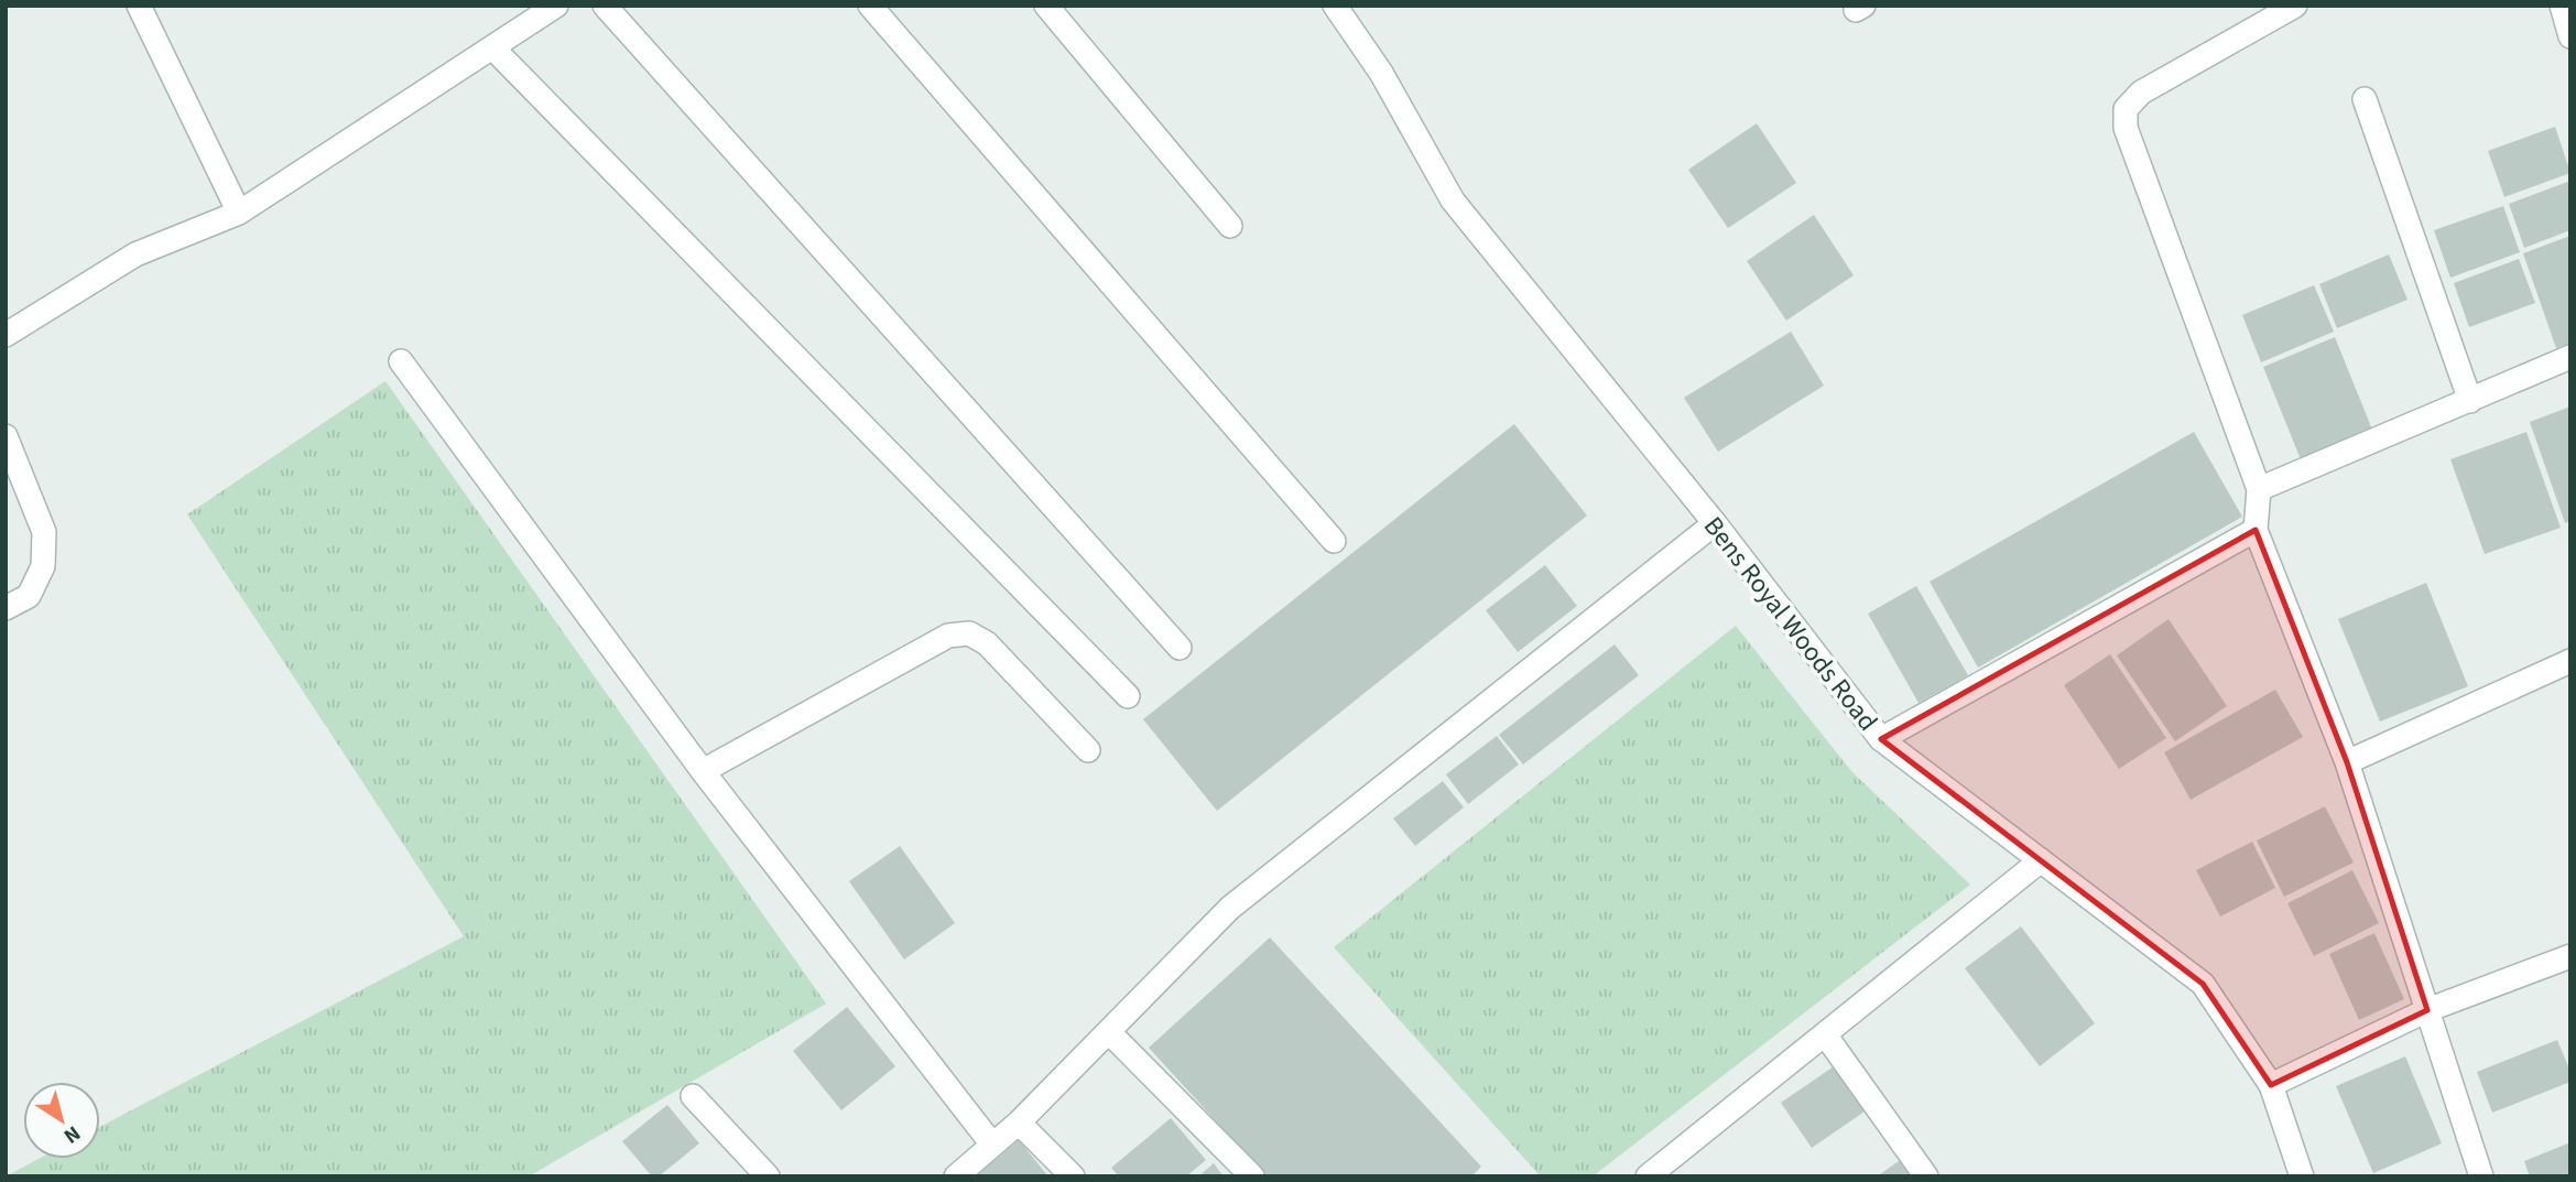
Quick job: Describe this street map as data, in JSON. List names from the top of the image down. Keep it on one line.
{"streets":{"street":["Bens Royal Woods Road"]},"north":"bottom right"}
